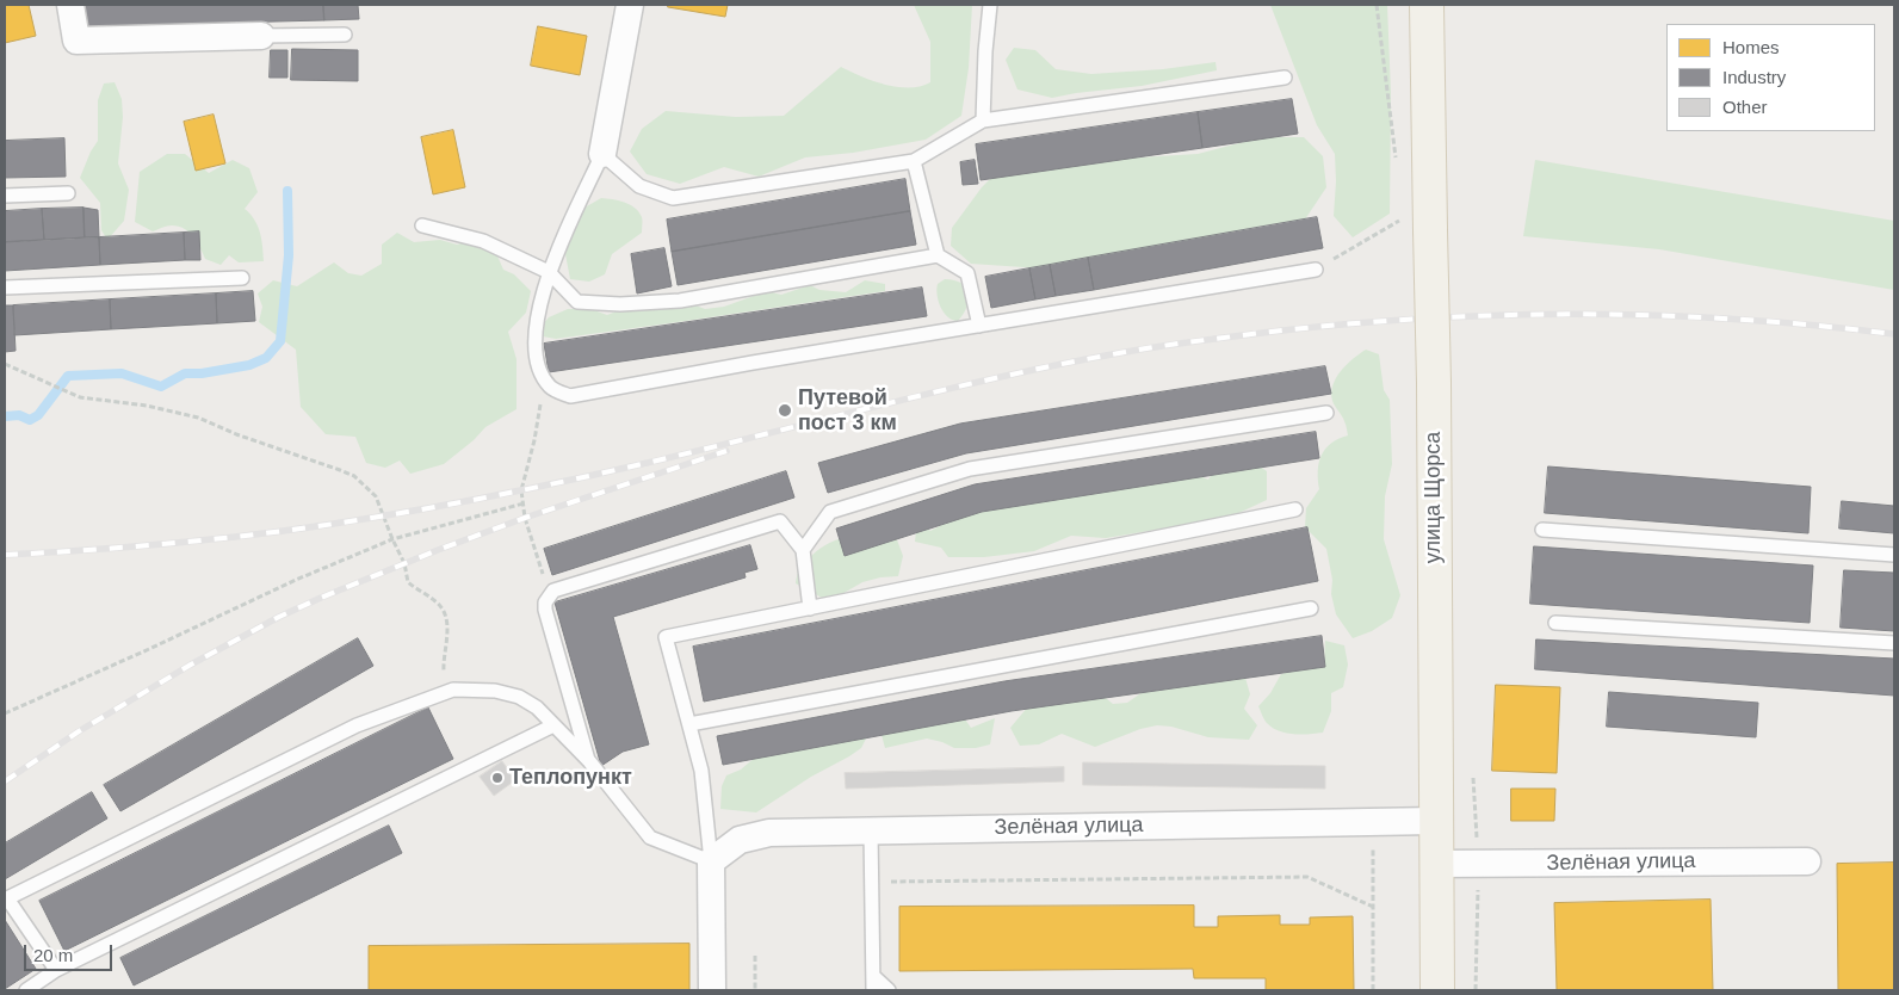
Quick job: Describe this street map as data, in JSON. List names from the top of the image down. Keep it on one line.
{"streets":{"main road":["улица Щорса"],"street":["Зелёная улица"]},"crossings":[["улица Щорса","Зелёная улица"]],"places":["Путевой пост 3 км","Теплопункт"],"legend":["Homes","Industry","Other"],"scale_bar":"20 m"}
